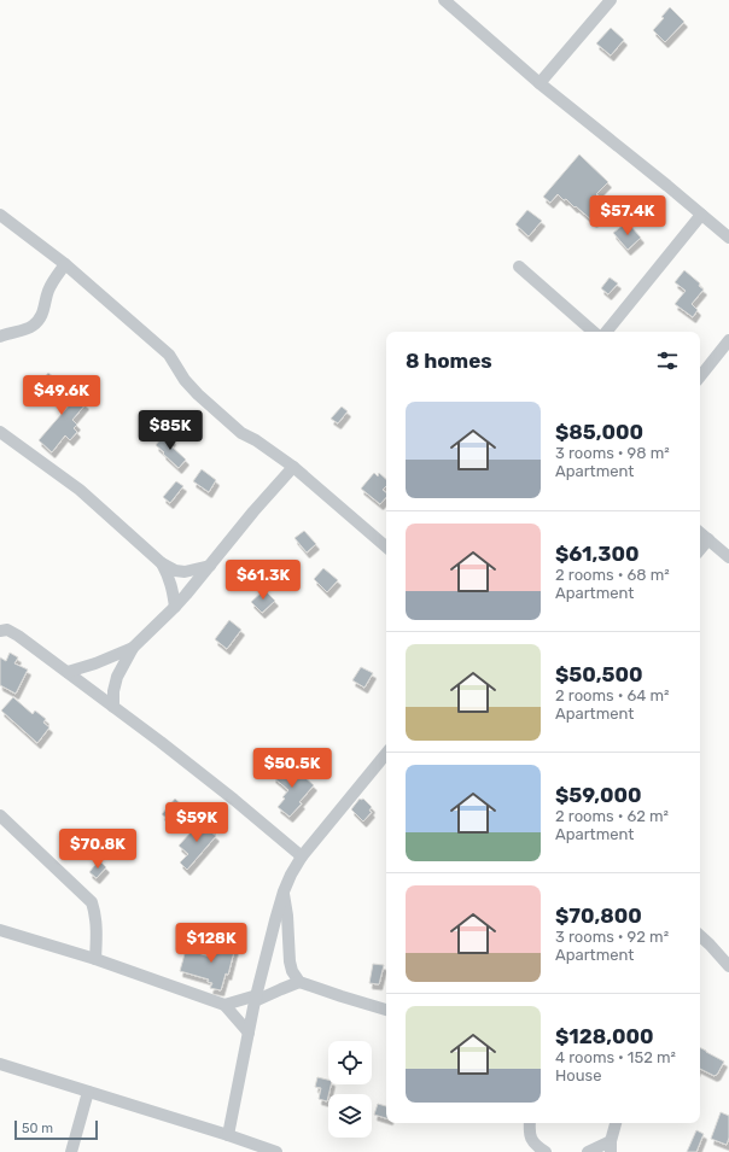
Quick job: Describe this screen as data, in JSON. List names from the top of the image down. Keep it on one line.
{"scale_bar":"50 m","page":{"price":["$57.4K","$49.6K","$85K","$61.3K","$50.5K","$59K","$70.8K","$128K"],"heading":"8 homes","list":[{"name":"$85,000","note":"3 rooms · 98 m² · Apartment"},{"name":"$61,300","note":"2 rooms · 68 m² · Apartment"},{"name":"$50,500","note":"2 rooms · 64 m² · Apartment"},{"name":"$59,000","note":"2 rooms · 62 m² · Apartment"},{"name":"$70,800","note":"3 rooms · 92 m² · Apartment"},{"name":"$128,000","note":"4 rooms · 152 m² · House"}],"scale":"50 m"}}
